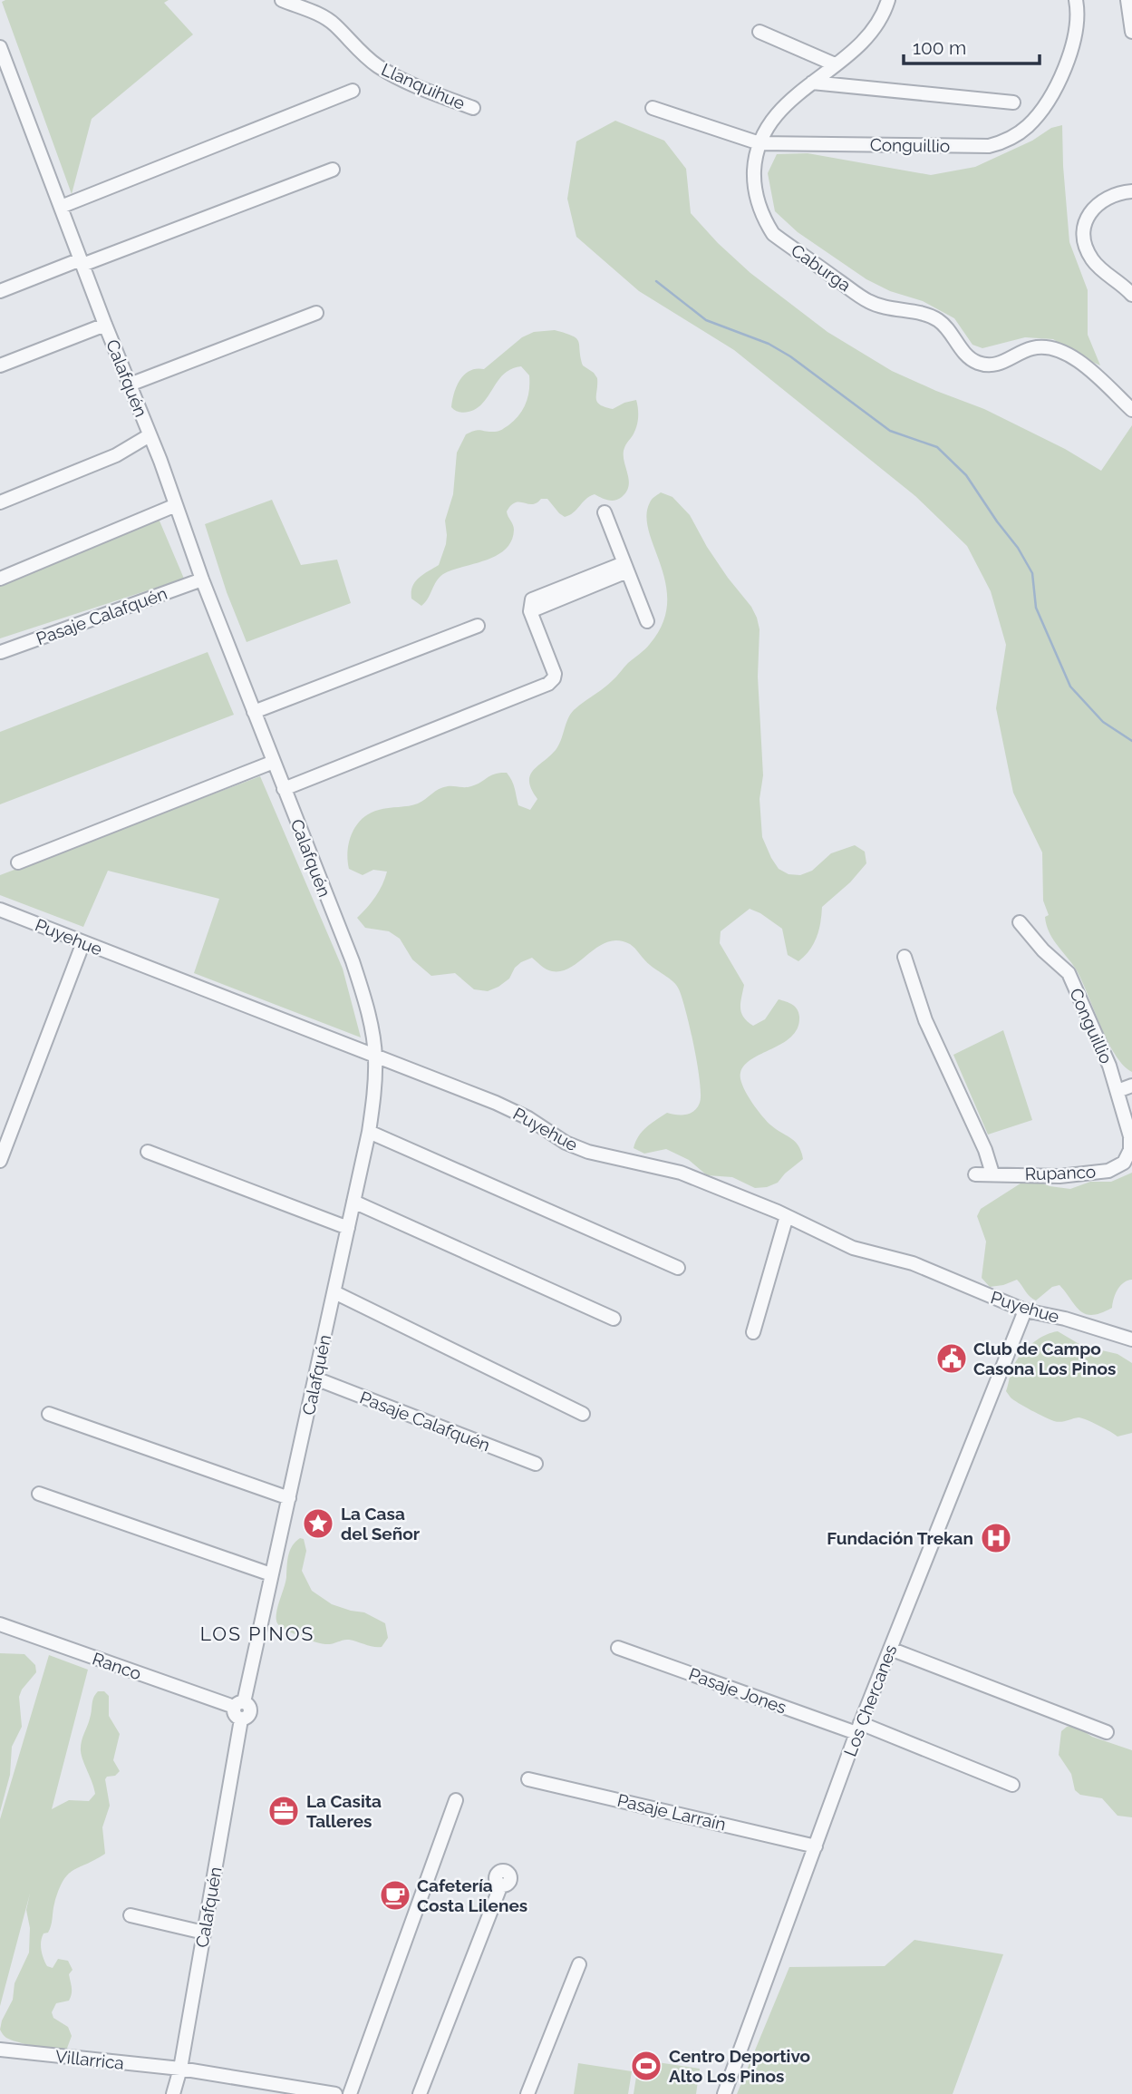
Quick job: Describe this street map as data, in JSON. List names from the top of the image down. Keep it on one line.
{"streets":{"street":["Llanquihue","Conguillio","Caburga","Calafquén","Pasaje Calafquén","Puyehue","Rupanco","Ranco","Pasaje Jones","Los Chercanes","Pasaje Larraín","Villarrica"]},"crossings":[["Conguillio","Caburga"],["Conguillio","Rupanco"],["Calafquén","Pasaje Calafquén"],["Calafquén","Puyehue"],["Calafquén","Ranco"],["Calafquén","Villarrica"],["Puyehue","Los Chercanes"],["Pasaje Jones","Los Chercanes"],["Los Chercanes","Pasaje Larraín"]],"districts":["LOS PINOS"],"places":{"public building":["Club de Campo Casona Los Pinos"],"place":["La Casa del Señor"],"hospital":["Fundación Trekan"],"office":["La Casita Talleres"],"cafe":["Cafetería Costa Lilenes"],"sports":["Centro Deportivo Alto Los Pinos"]},"scale_bar":"100 m"}
